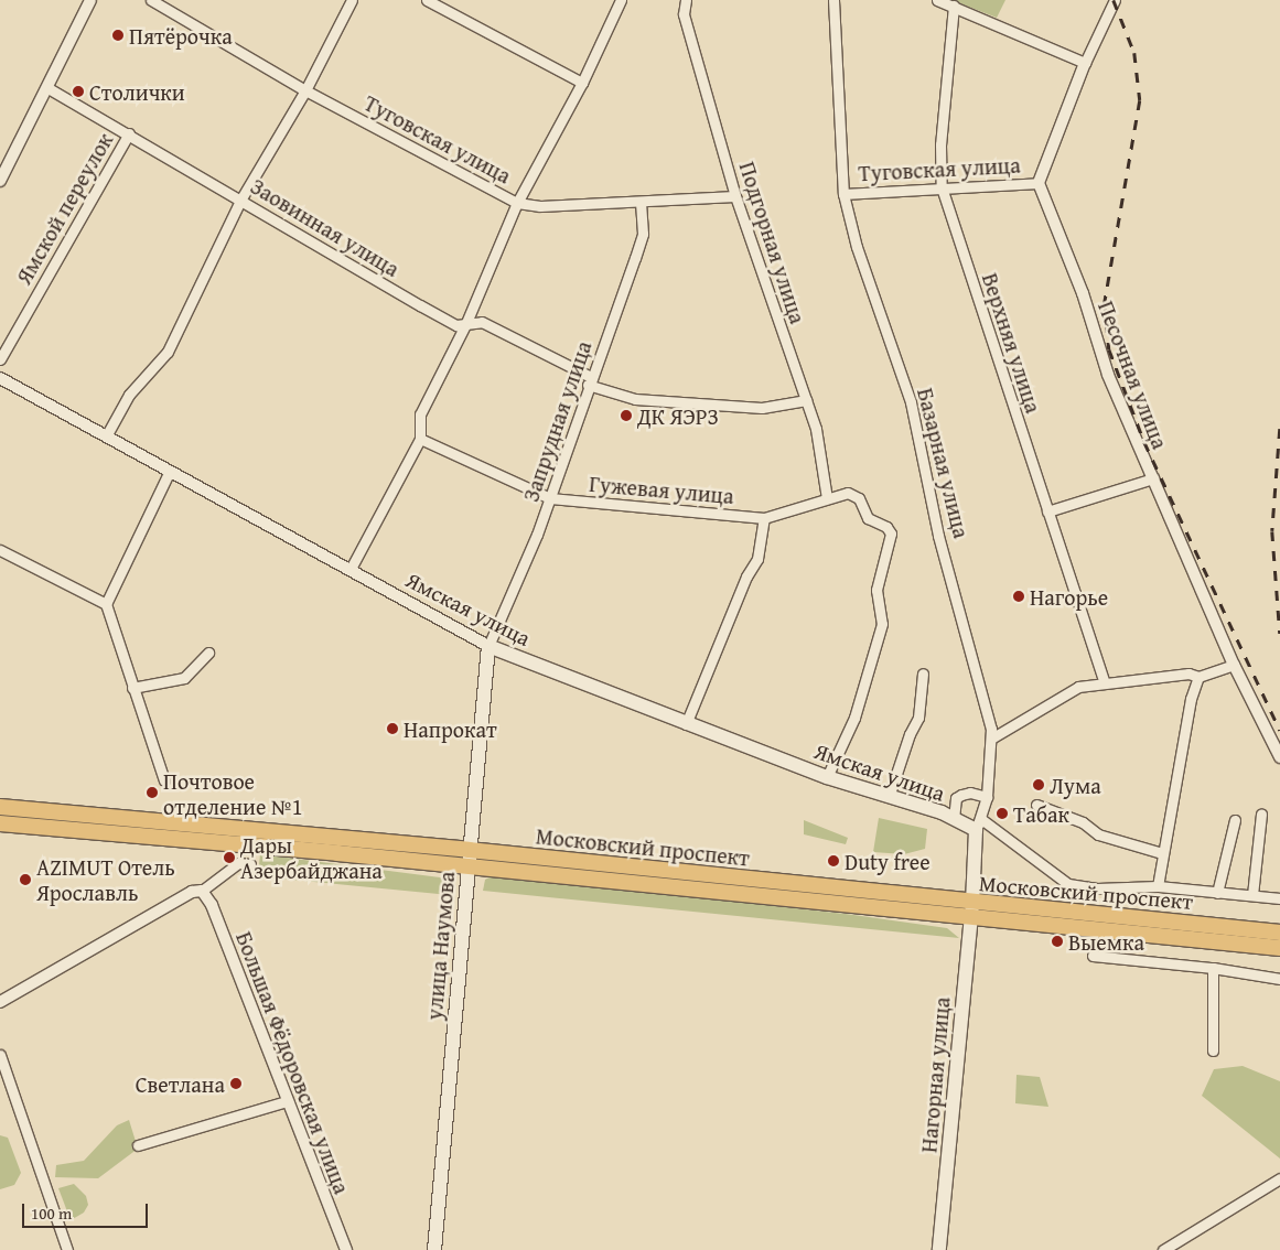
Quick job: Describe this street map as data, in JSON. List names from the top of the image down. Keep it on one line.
{"streets":{"main road":["Базарная улица","Ямская улица","Московский проспект","улица Наумова","Нагорная улица"],"street":["Туговская улица","Ямской переулок","Заовинная улица","Подгорная улица","Верхняя улица","Песочная улица","Запрудная улица","Гужевая улица","Большая Фёдоровская улица"]},"crossings":[["Туговская улица","Подгорная улица"],["Туговская улица","Верхняя улица"],["Туговская улица","Песочная улица"],["Туговская улица","Запрудная улица"],["Туговская улица","Базарная улица"],["Ямской переулок","Заовинная улица"],["Заовинная улица","Подгорная улица"],["Заовинная улица","Запрудная улица"],["Подгорная улица","Гужевая улица"],["Запрудная улица","Гужевая улица"],["Запрудная улица","Ямская улица"],["Запрудная улица","улица Наумова"],["Базарная улица","Ямская улица"],["Базарная улица","Московский проспект"],["Базарная улица","Нагорная улица"],["Гужевая улица","Ямская улица"],["Ямская улица","улица Наумова"],["Московский проспект","улица Наумова"],["Московский проспект","Нагорная улица"]],"places":["Пятёрочка","Столички","ДК ЯЭРЗ","Нагорье","Напрокат","Лума","Почтовое отделение №1","Табак","Дары Азербайджана","Duty free","AZIMUT Отель Ярославль","Выемка","Светлана"],"scale_bar":"100 m"}
